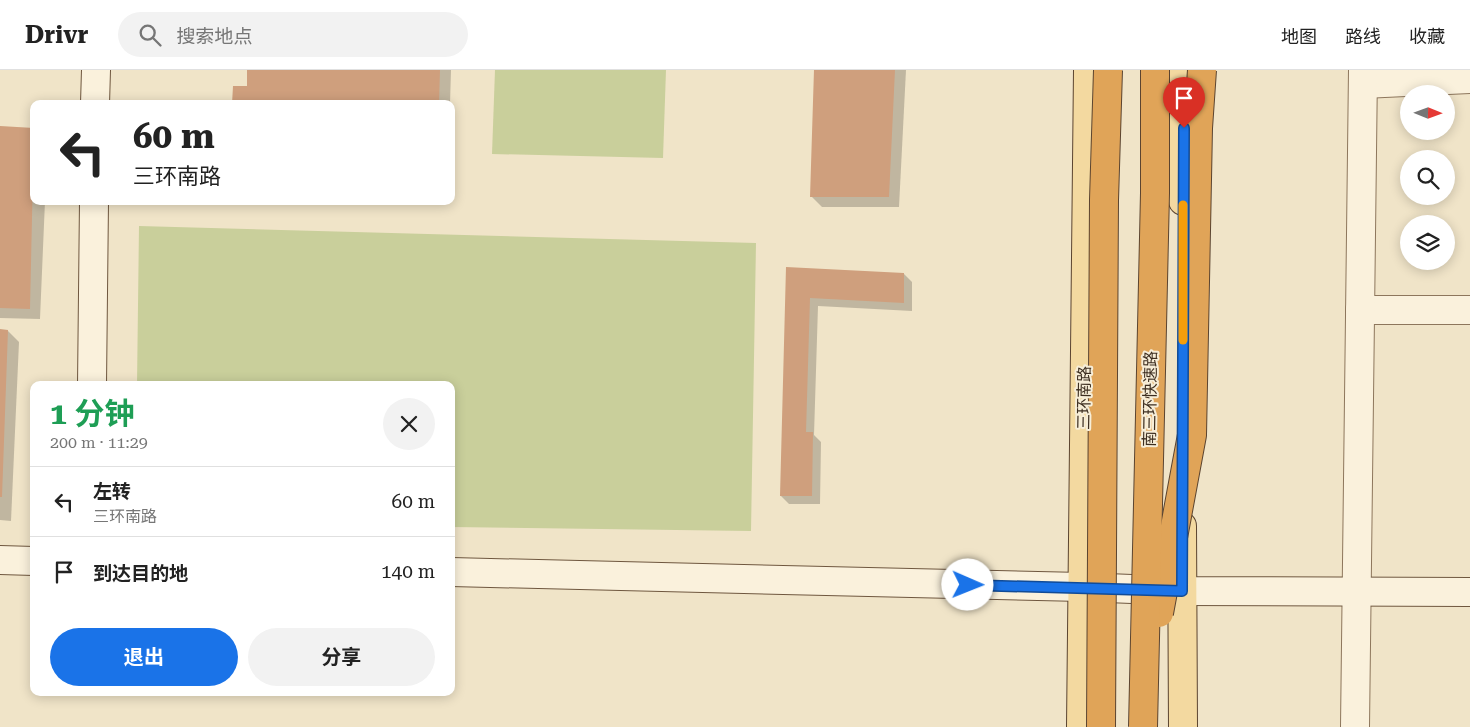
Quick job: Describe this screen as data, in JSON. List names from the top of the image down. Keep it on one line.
{"streets":{"highway":["南三环快速路"],"main road":["三环南路"]},"north":"right","page":{"header":"Drivr","search":"搜索地点","nav":["地图","路线","收藏"],"turn":["60 m","三环南路"],"heading":["1 分钟","200 m · 11:29"],"list":[{"name":"左转","note":"三环南路","value":"60 m"},{"name":"到达目的地","value":"140 m"}],"buttons":["退出","分享"]}}
